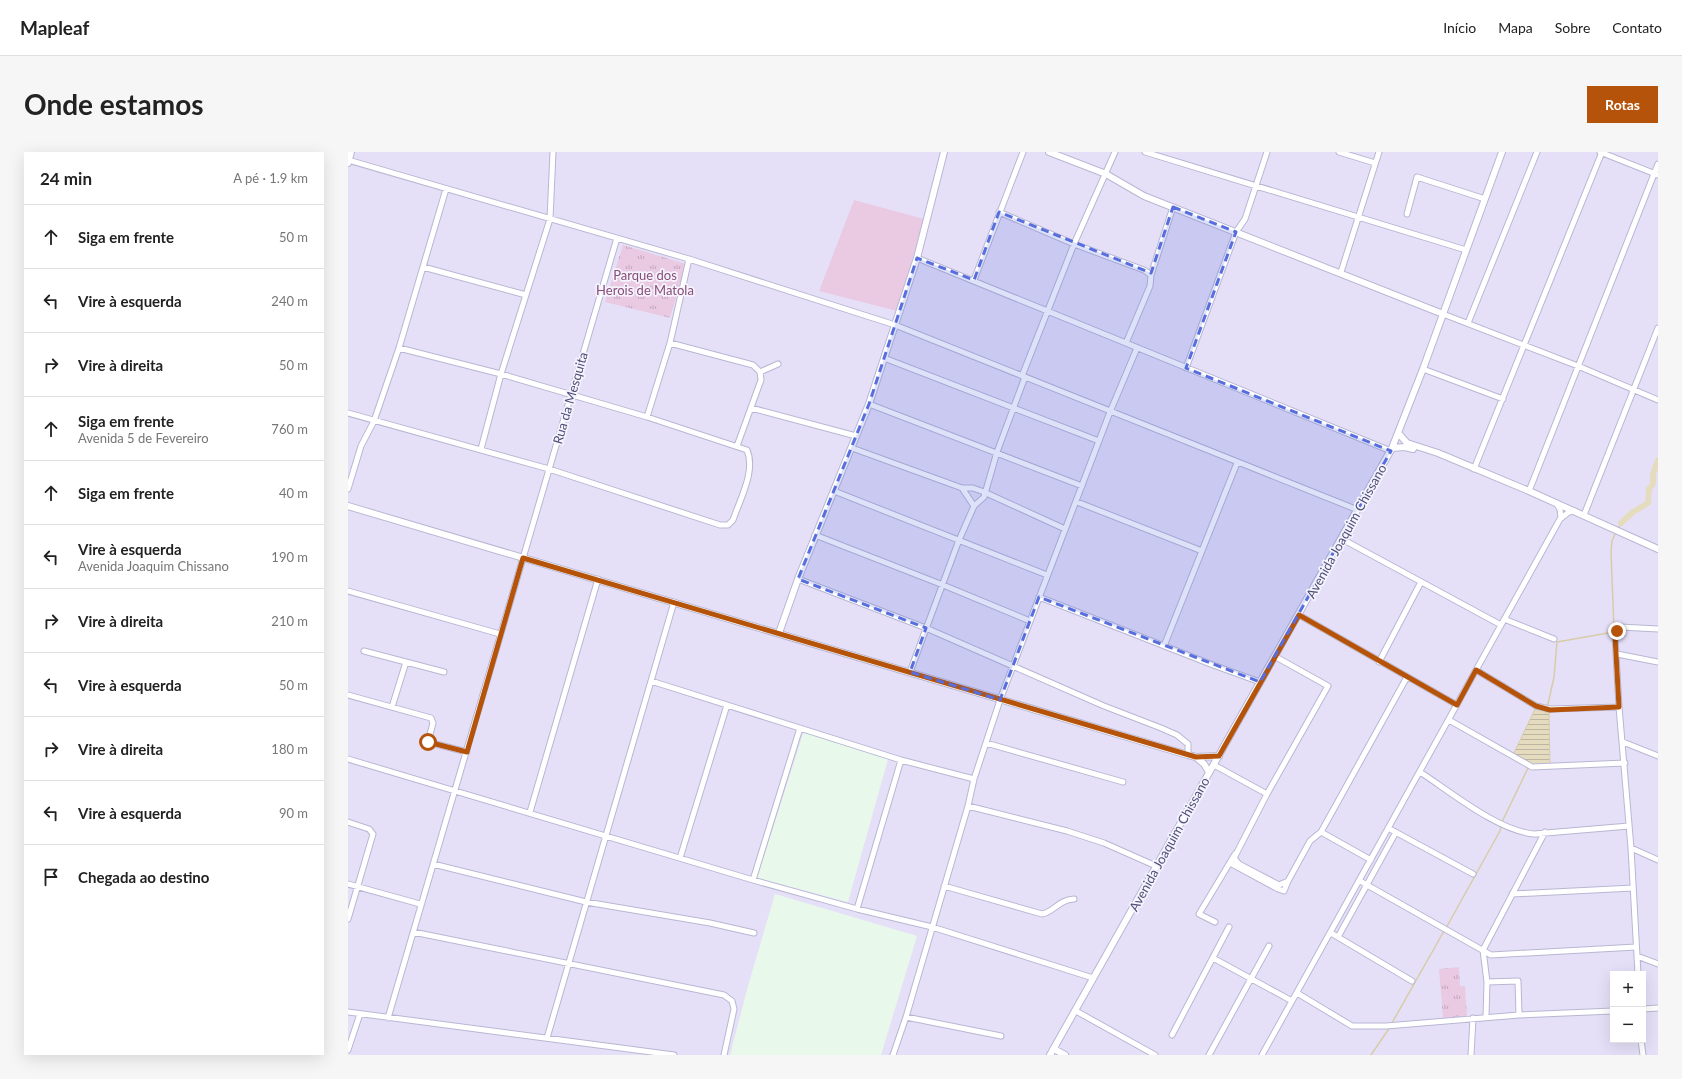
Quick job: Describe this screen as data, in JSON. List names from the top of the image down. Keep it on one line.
{"streets":{"street":["Rua da Mesquita","Avenida Joaquim Chissano"]},"parks":["Parque dos Herois de Matola"],"page":{"header":"Mapleaf","nav":["Início","Mapa","Sobre","Contato"],"buttons":"Rotas","title":"Onde estamos","heading":["24 min","A pé · 1.9 km"],"list":[["Siga em frente","50 m"],["Vire à esquerda","240 m"],["Vire à direita","50 m"],["Siga em frente","Avenida 5 de Fevereiro","760 m"],["Siga em frente","40 m"],["Vire à esquerda","Avenida Joaquim Chissano","190 m"],["Vire à direita","210 m"],["Vire à esquerda","50 m"],["Vire à direita","180 m"],["Vire à esquerda","90 m"],"Chegada ao destino"],"map_buttons":["+","−"]}}
